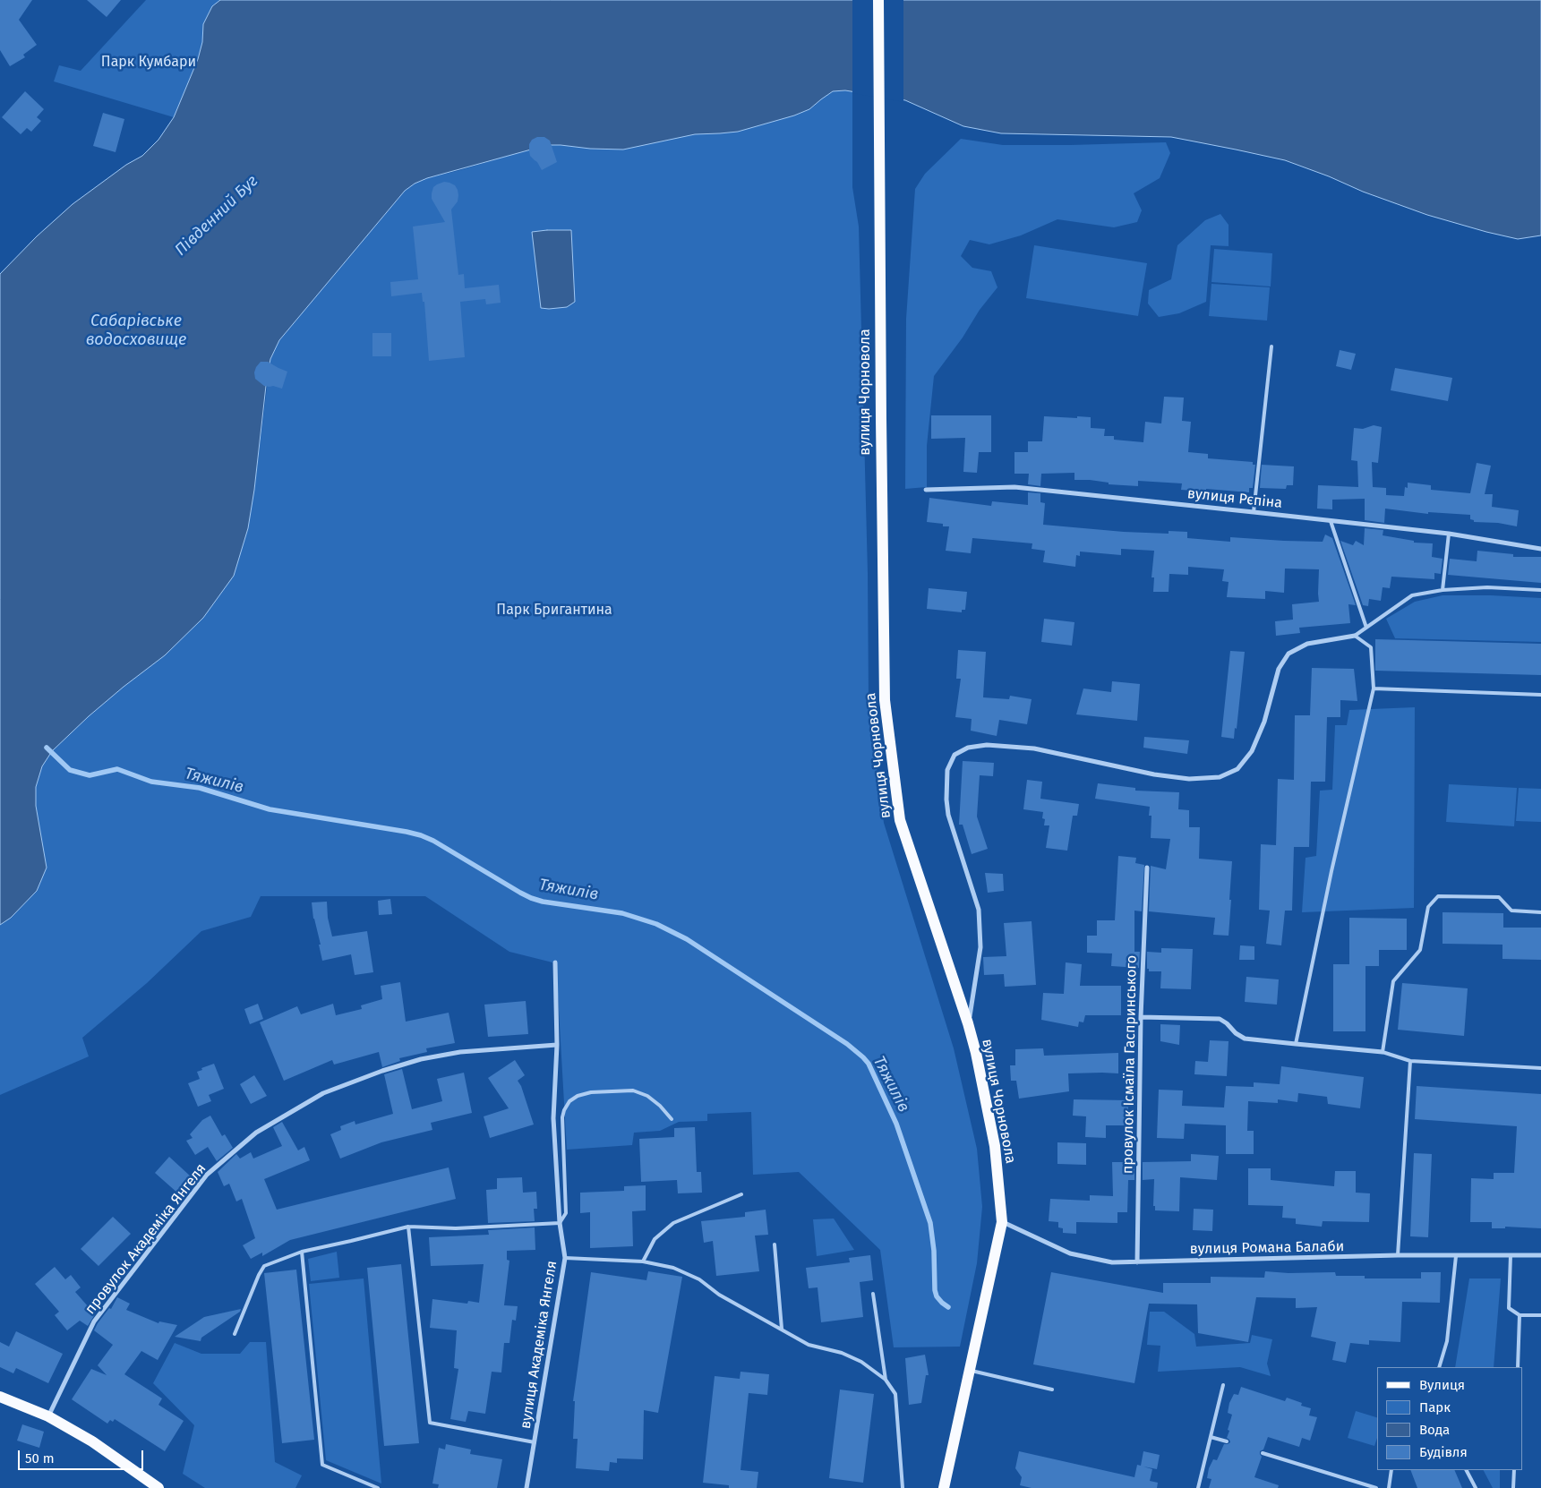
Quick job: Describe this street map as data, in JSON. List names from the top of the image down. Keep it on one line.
{"streets":{"main road":["вулиця Чорновола"],"street":["вулиця Рєпіна","провулок Ісмаїла Гаспринського","провулок Академіка Янгеля","вулиця Романа Балаби","вулиця Академіка Янгеля"]},"crossings":[["вулиця Чорновола","вулиця Романа Балаби"],["провулок Ісмаїла Гаспринського","вулиця Романа Балаби"],["провулок Академіка Янгеля","вулиця Академіка Янгеля"]],"water":["Південний Буг","Сабарівське водосховище","Тяжилів"],"parks":["Парк Кумбари","Парк Бригантина"],"legend":["Вулиця","Парк","Вода","Будівля"],"scale_bar":"50 m"}
